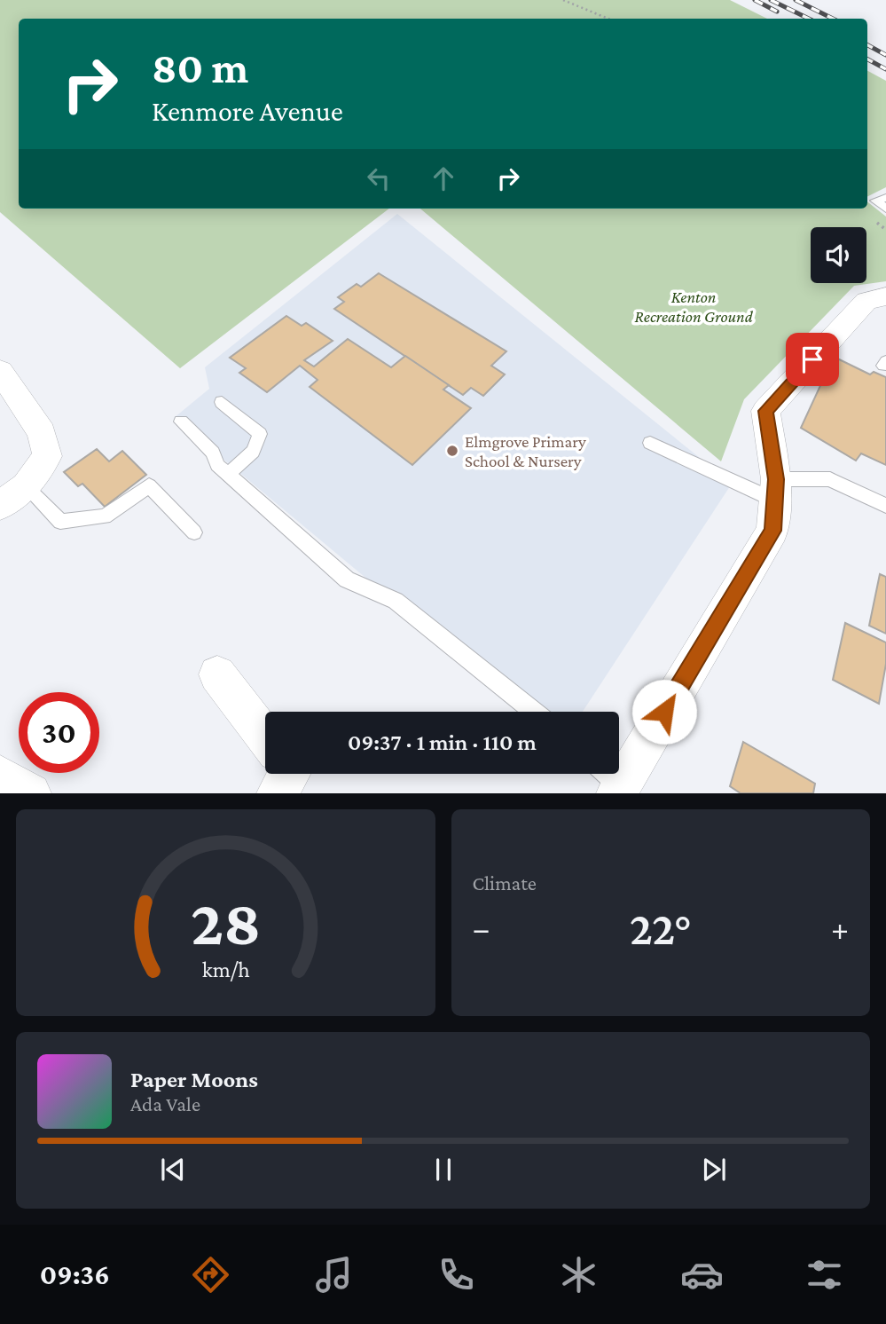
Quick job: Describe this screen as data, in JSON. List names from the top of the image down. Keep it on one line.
{"parks":["Kenton Recreation Ground"],"places":["Elmgrove Primary School & Nursery"],"page":{"turn":["80 m","Kenmore Avenue"],"limit":"30","trip":"09:37 · 1 min · 110 m","tile":"Climate","heat":["−","22°","+"],"song":["Paper Moons","Ada Vale"],"tabs":"09:36","gauge":["28","km/h"]}}
